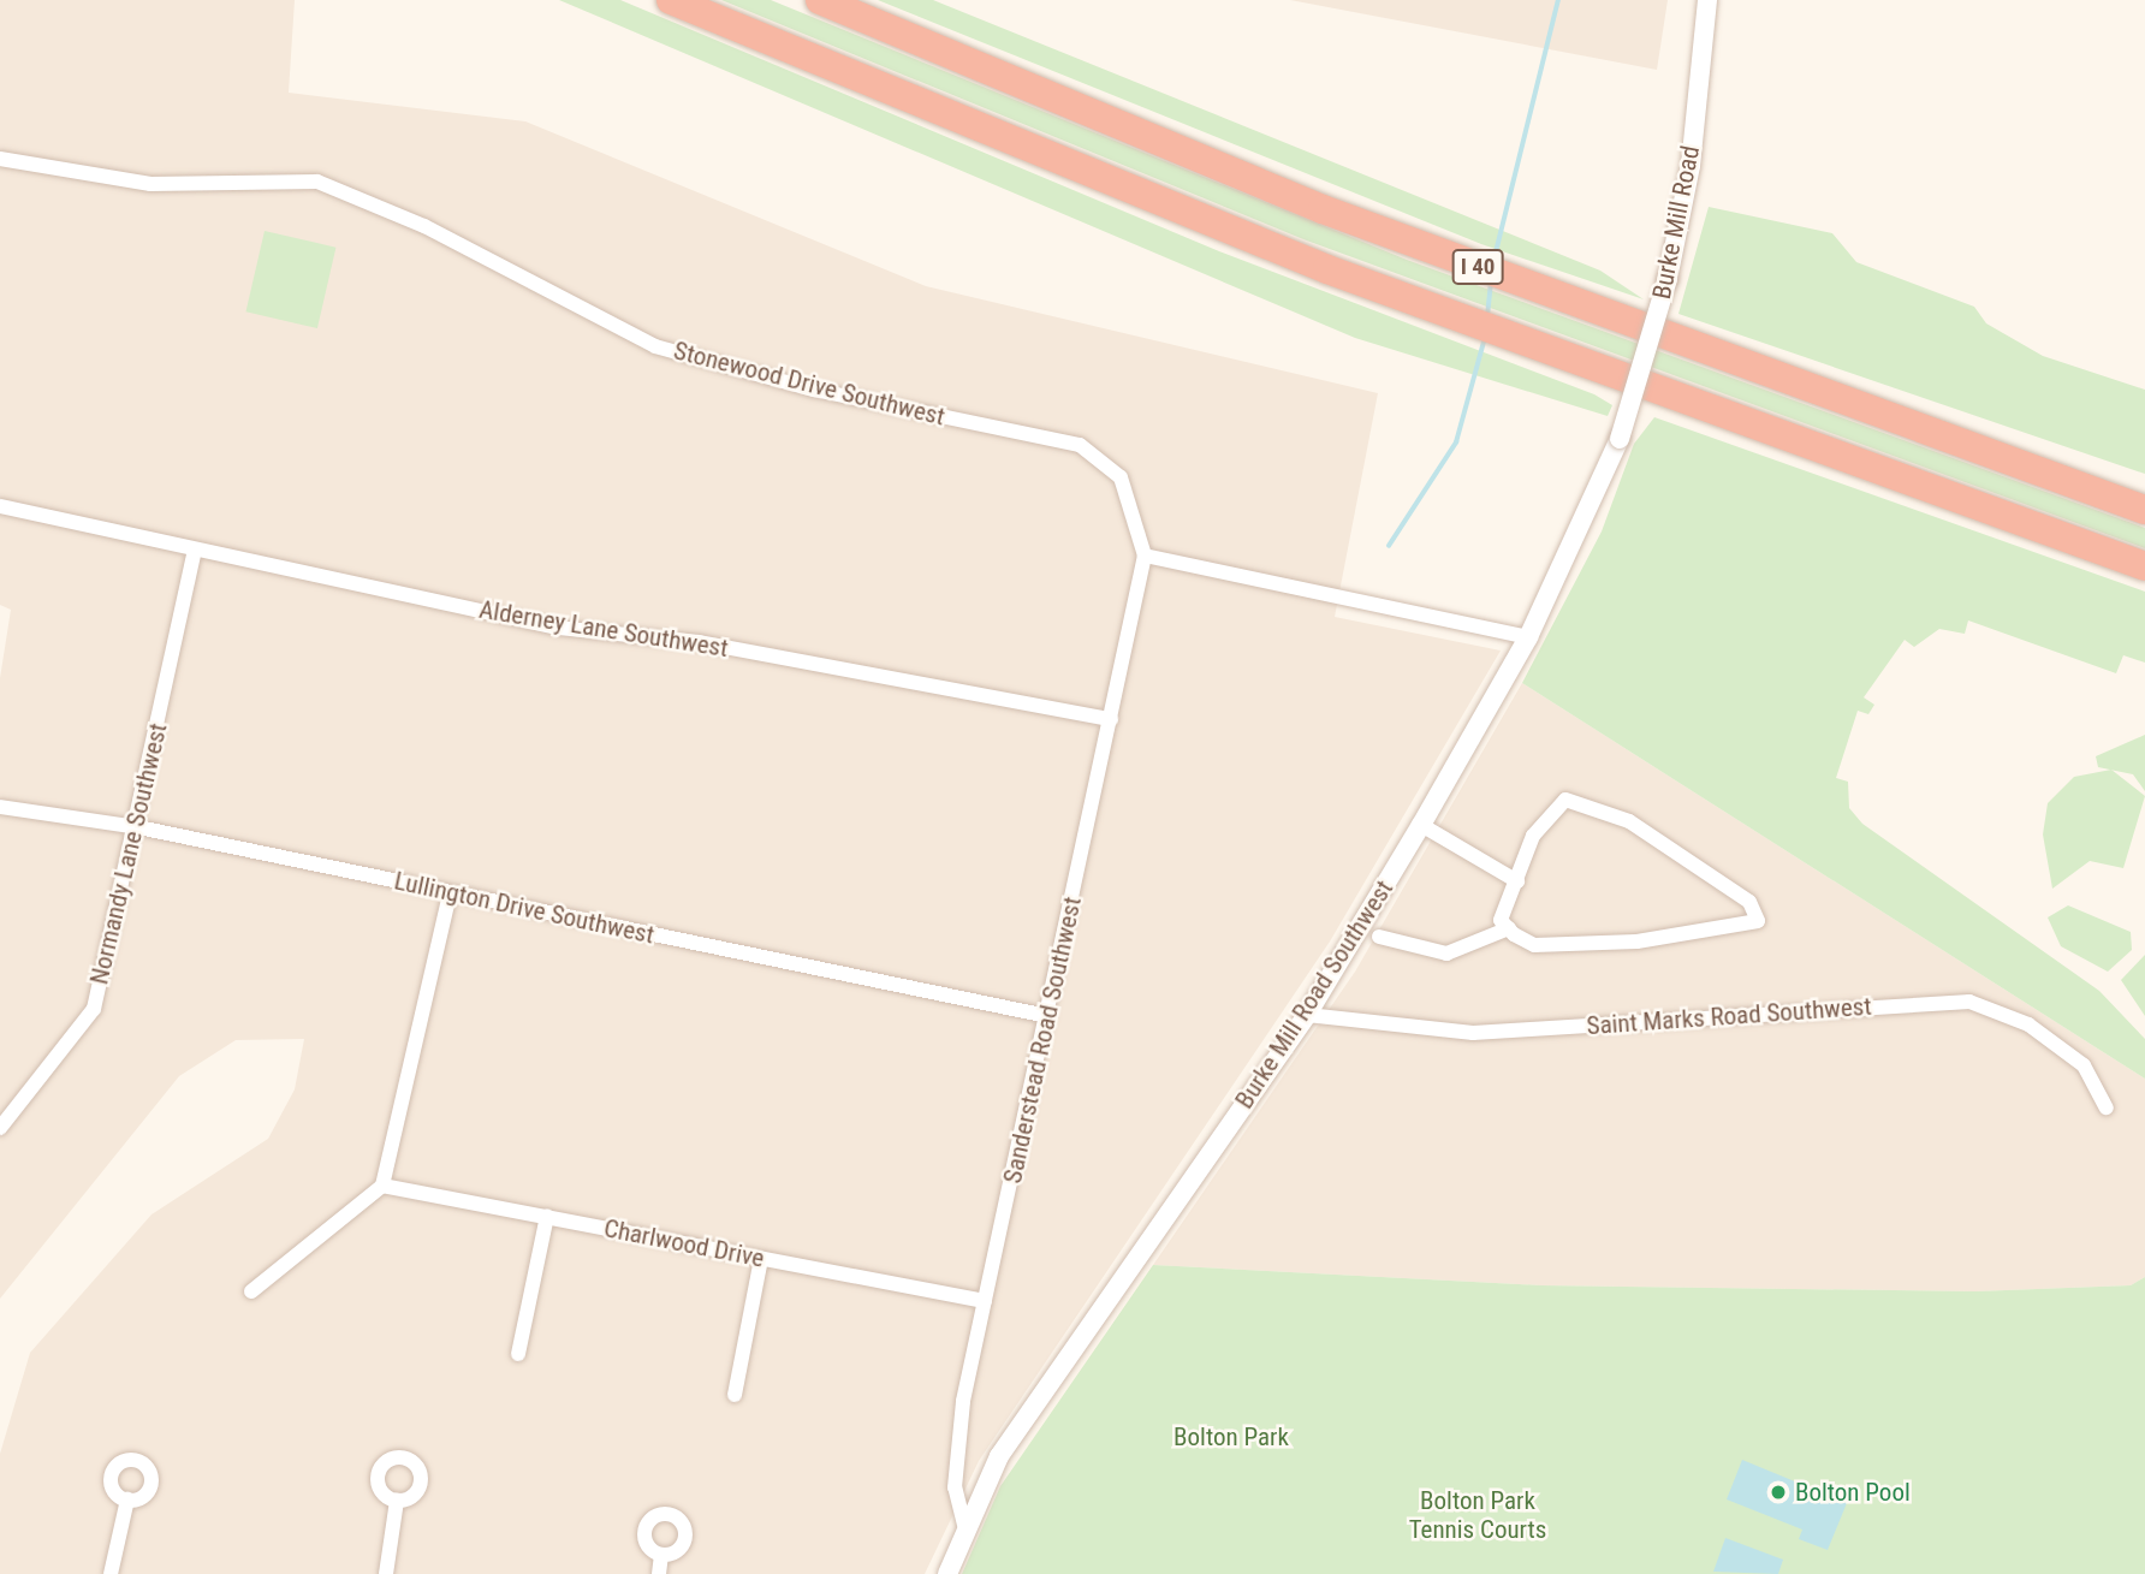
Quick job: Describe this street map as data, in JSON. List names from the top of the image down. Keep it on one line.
{"streets":{"highway":["I 40"],"street":["Burke Mill Road","Stonewood Drive Southwest","Alderney Lane Southwest","Normandy Lane Southwest","Lullington Drive Southwest","Burke Mill Road Southwest","Saint Marks Road Southwest","Sanderstead Road Southwest","Charlwood Drive"]},"crossings":[["Burke Mill Road","Burke Mill Road Southwest"],["Stonewood Drive Southwest","Sanderstead Road Southwest"],["Alderney Lane Southwest","Normandy Lane Southwest"],["Alderney Lane Southwest","Sanderstead Road Southwest"],["Normandy Lane Southwest","Lullington Drive Southwest"],["Lullington Drive Southwest","Sanderstead Road Southwest"],["Burke Mill Road Southwest","Saint Marks Road Southwest"],["Burke Mill Road Southwest","Sanderstead Road Southwest"],["Sanderstead Road Southwest","Charlwood Drive"]],"parks":["Bolton Park","Bolton Park Tennis Courts"],"places":["Bolton Pool"]}
